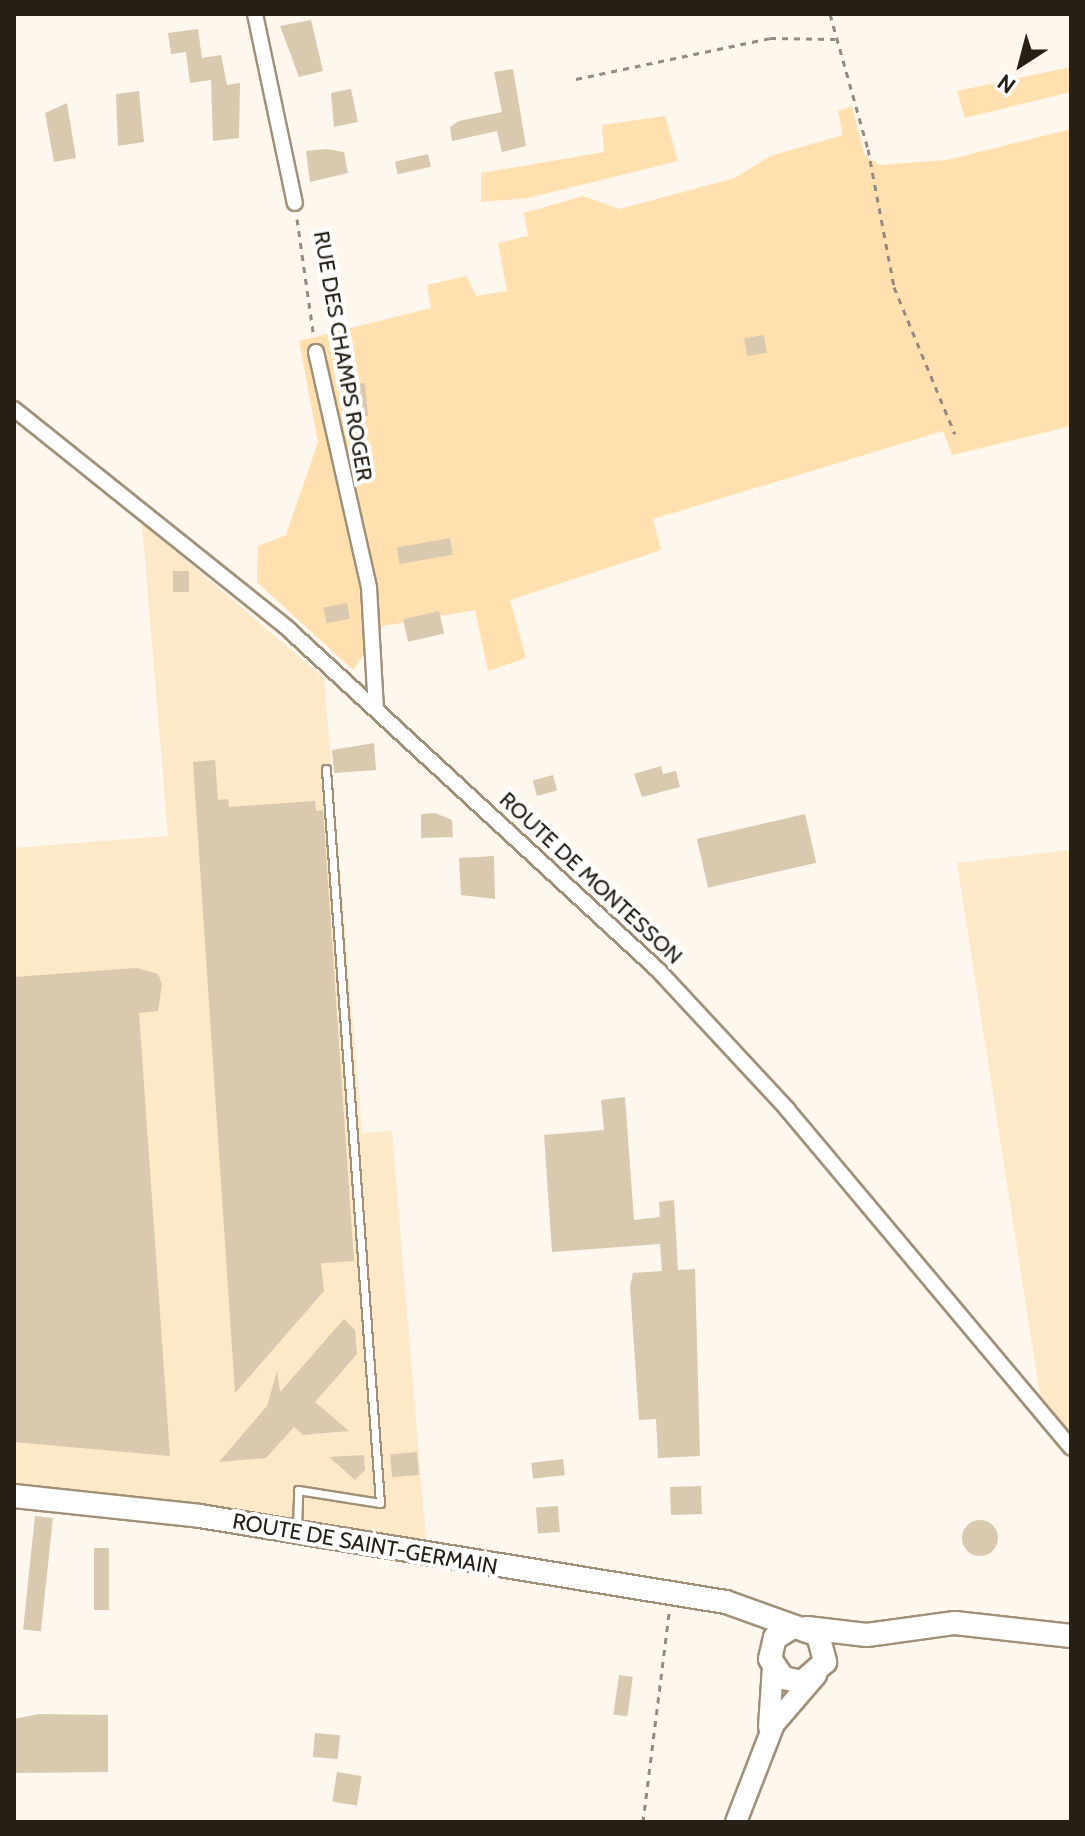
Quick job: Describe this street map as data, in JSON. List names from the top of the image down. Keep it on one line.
{"streets":{"main road":["ROUTE DE SAINT-GERMAIN"],"street":["RUE DES CHAMPS ROGER","ROUTE DE MONTESSON"]},"crossings":[["RUE DES CHAMPS ROGER","ROUTE DE MONTESSON"]],"north":"bottom left"}
